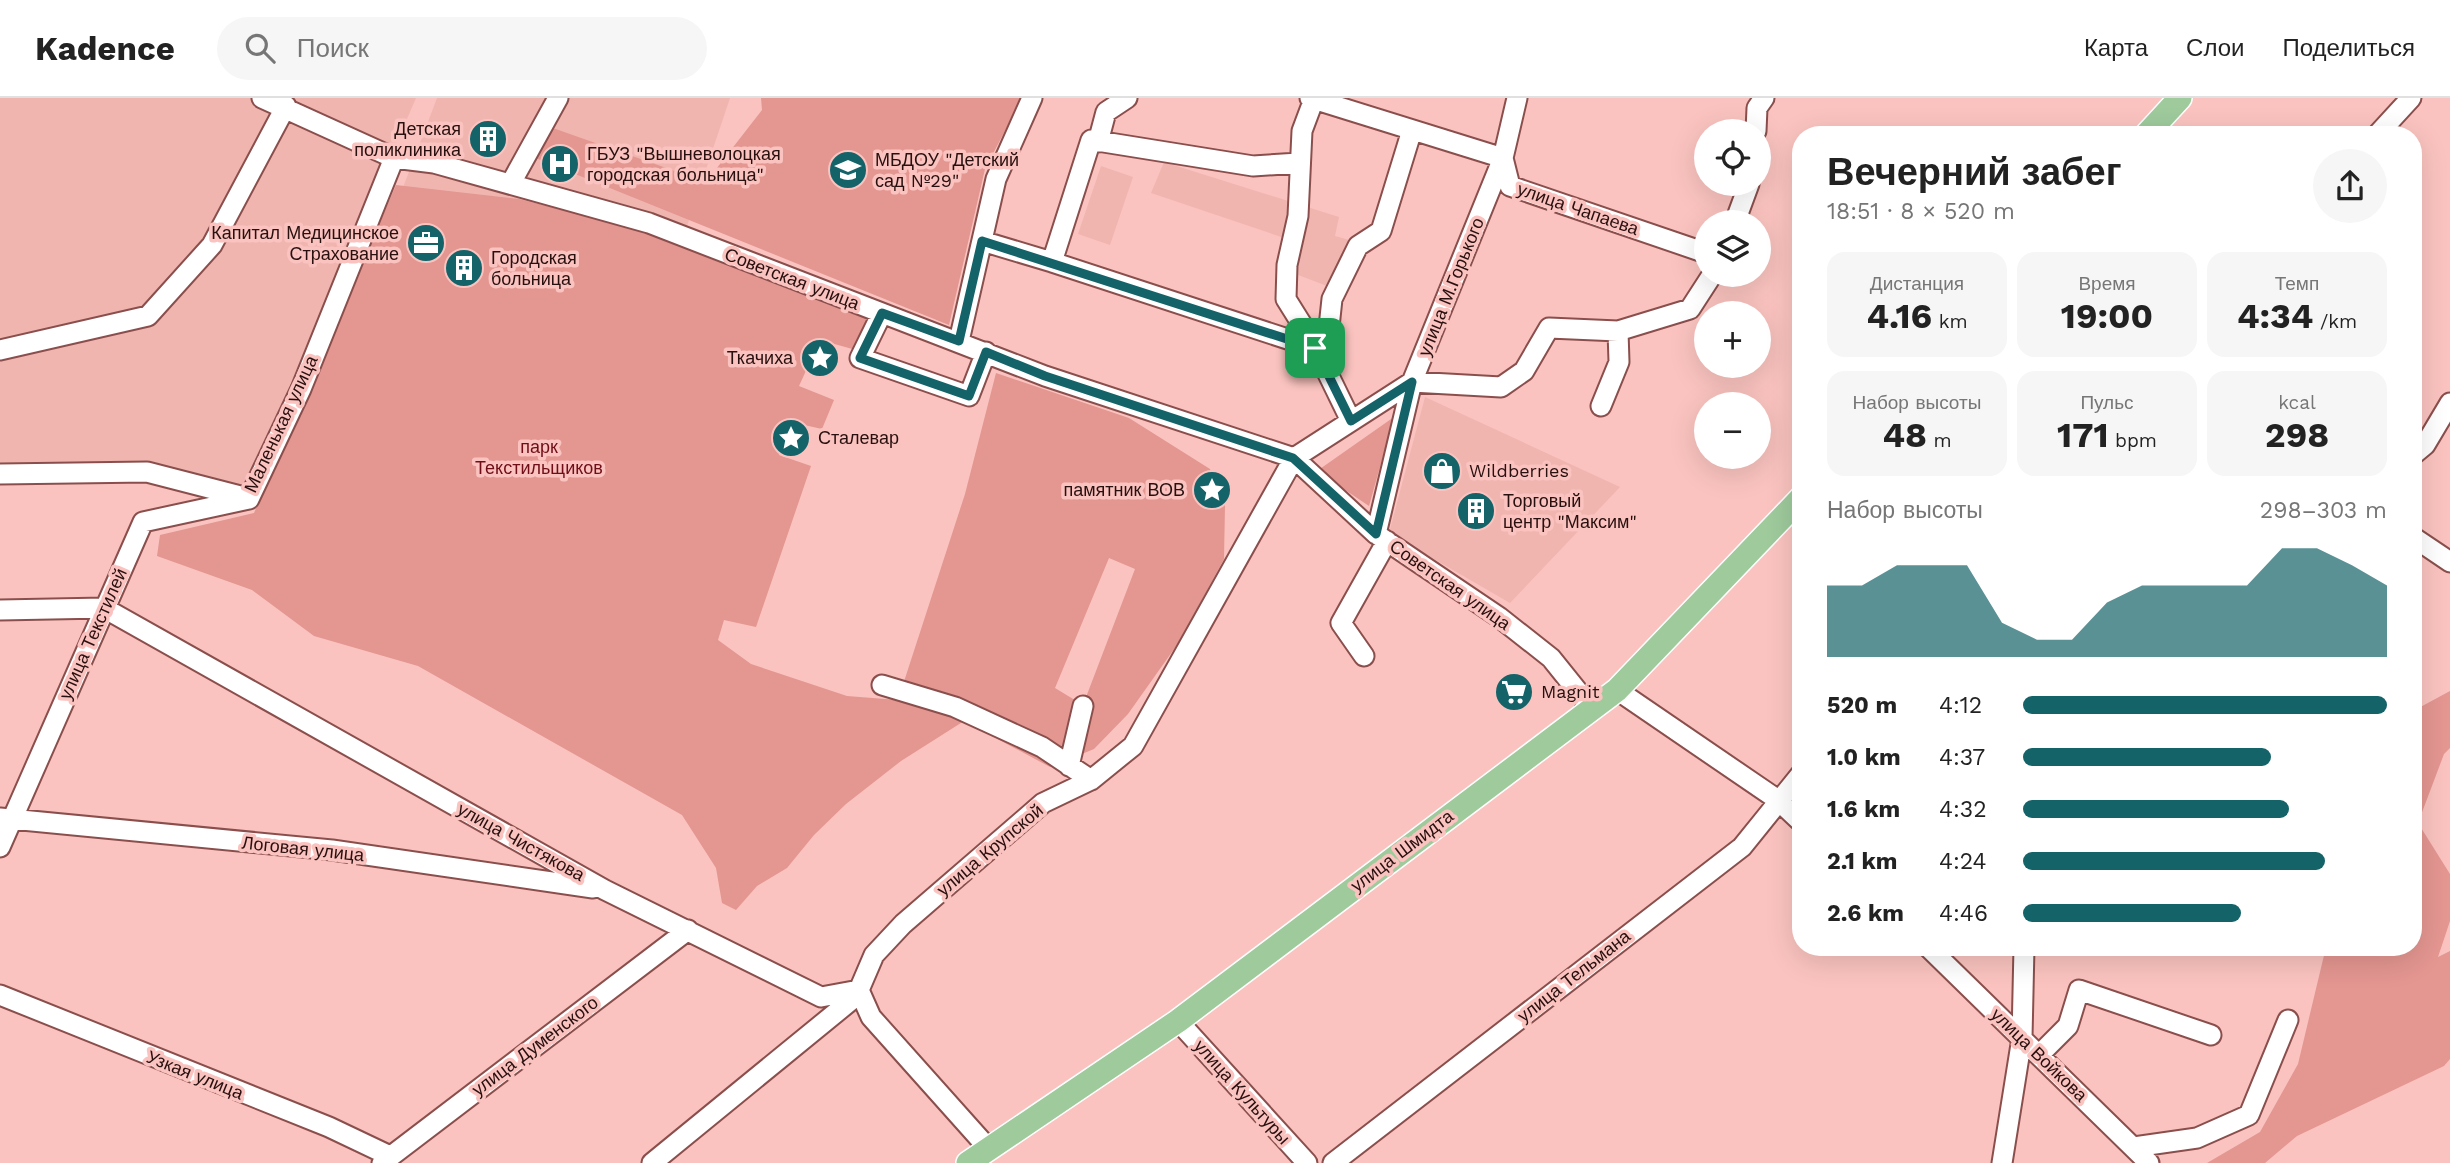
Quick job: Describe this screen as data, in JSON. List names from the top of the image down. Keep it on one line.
{"streets":{"main road":["улица Шмидта"],"street":["улица Чапаева","Советская улица","улица М.Горького","Маленькая улица","улица Текстилей","улица Чистякова","Логовая улица","улица Крупской","улица Тельмана","улица Думенского","улица Войкова","Узкая улица","улица Культуры"]},"crossings":[["улица Чапаева","улица М.Горького"],["Советская улица","улица М.Горького"],["Советская улица","Маленькая улица"],["Советская улица","улица Крупской"],["Советская улица","улица Шмидта"],["Маленькая улица","улица Текстилей"],["улица Текстилей","улица Чистякова"],["улица Текстилей","Логовая улица"],["улица Чистякова","Логовая улица"],["улица Чистякова","улица Крупской"],["улица Чистякова","улица Думенского"],["улица Шмидта","улица Культуры"],["улица Думенского","Узкая улица"]],"parks":["парк Текстильщиков"],"places":{"building":["Детская поликлиника","Городская больница","Торговый центр \"Максим\""],"hospital":["ГБУЗ \"Вышневолоцкая городская больница\""],"school or university":["МБДОУ \"Детский сад №29\""],"office":["Капитал Медицинское Страхование"],"place":["Ткачиха","Сталевар","памятник ВОВ"],"shop":["Wildberries"],"supermarket":["Magnit"]},"page":{"header":"Kadence","search":"Поиск","nav":["Карта","Слои","Поделиться"],"map_buttons":["+","−"],"heading":["Вечерний забег","18:51 · 8 × 520 m"],"stats":[["Дистанция","4.16 km"],["Время","19:00"],["Темп","4:34 /km"],["Набор высоты","48 m"],["Пульс","171 bpm"],["kcal","298"]],"chart":["Набор высоты","298–303 m"],"list":[{"name":"520 m","note":"4:12"},{"name":"1.0 km","note":"4:37"},{"name":"1.6 km","note":"4:32"},{"name":"2.1 km","note":"4:24"},{"name":"2.6 km","note":"4:46"}]}}
